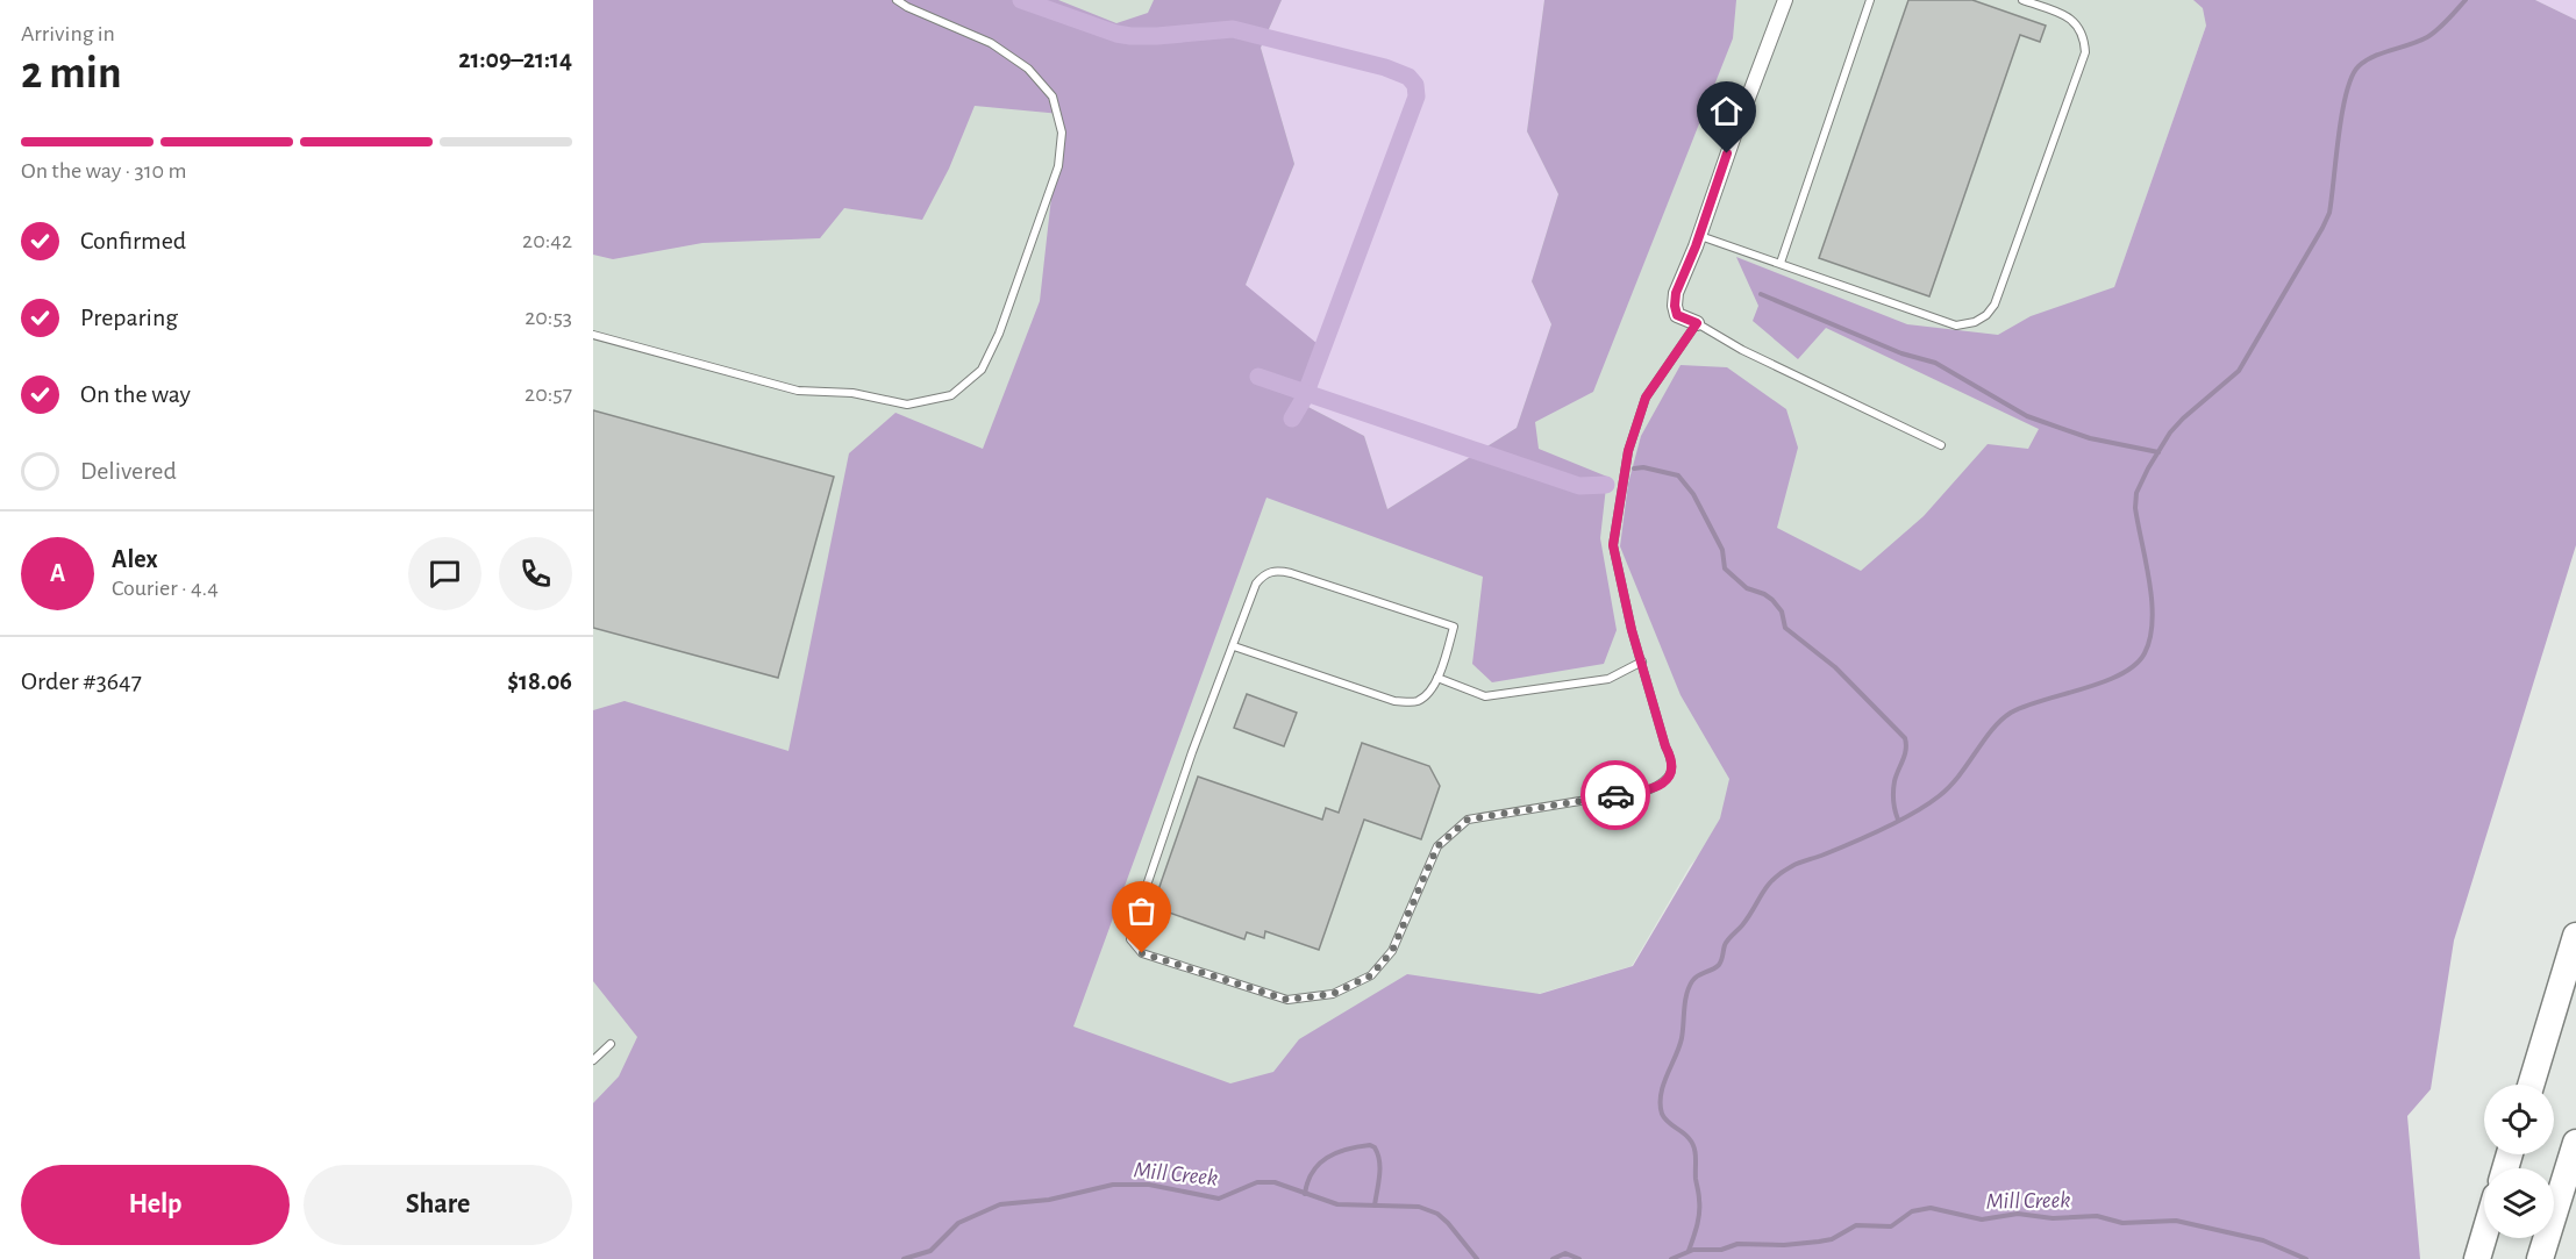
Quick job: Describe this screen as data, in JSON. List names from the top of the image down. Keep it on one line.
{"water":["Mill Creek"],"page":{"heading":["2 min","Arriving in","21:09–21:14"],"panel":["Alex","Courier · 4.4","Order #3647","$18.06"],"bar":"On the way · 310 m","list":[["Confirmed","20:42"],["Preparing","20:53"],["On the way","20:57"],"Delivered"],"round":"A","buttons":["Help","Share"]}}
